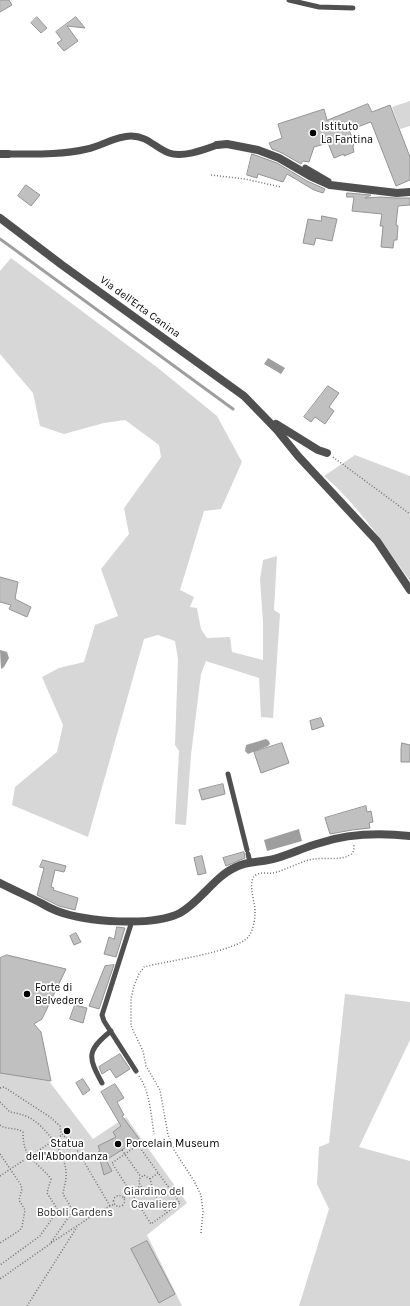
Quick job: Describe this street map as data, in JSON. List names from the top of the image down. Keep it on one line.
{"streets":{"street":["Via dell'Erta Canina"]},"parks":["Giardino del Cavaliere","Boboli Gardens"],"places":["Istituto La Fantina","Forte di Belvedere","Statua dell'Abbondanza","Porcelain Museum"]}
